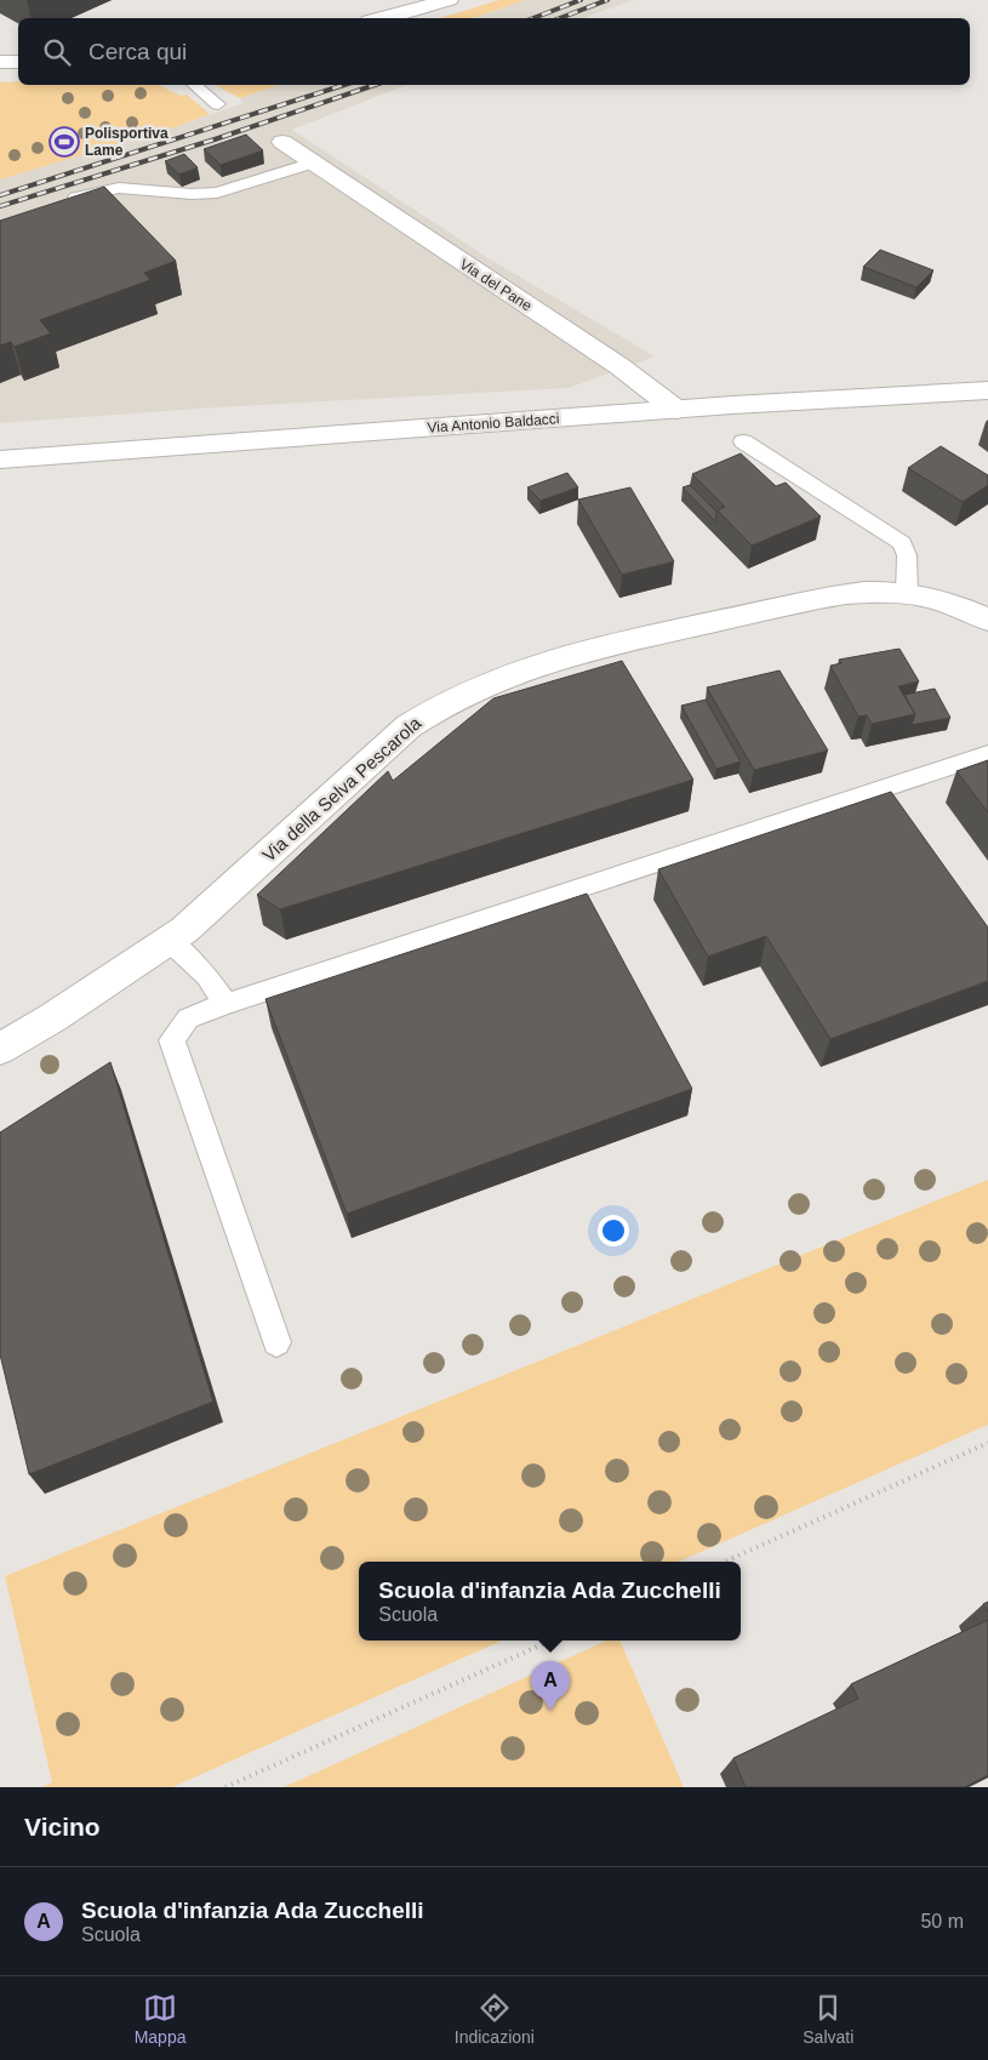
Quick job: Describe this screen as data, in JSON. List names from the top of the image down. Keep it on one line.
{"streets":{"street":["Via del Pane","Via Antonio Baldacci","Via della Selva Pescarola"]},"crossings":[["Via del Pane","Via Antonio Baldacci"]],"places":{"sports":["Polisportiva Lame"]},"page":{"search":"Cerca qui","popup":["Scuola d'infanzia Ada Zucchelli","Scuola"],"pins":"A","heading":"Vicino","list":[{"mark":"A","name":"Scuola d'infanzia Ada Zucchelli","note":"Scuola","value":"50 m"}],"nav":["Mappa","Indicazioni","Salvati"]}}
